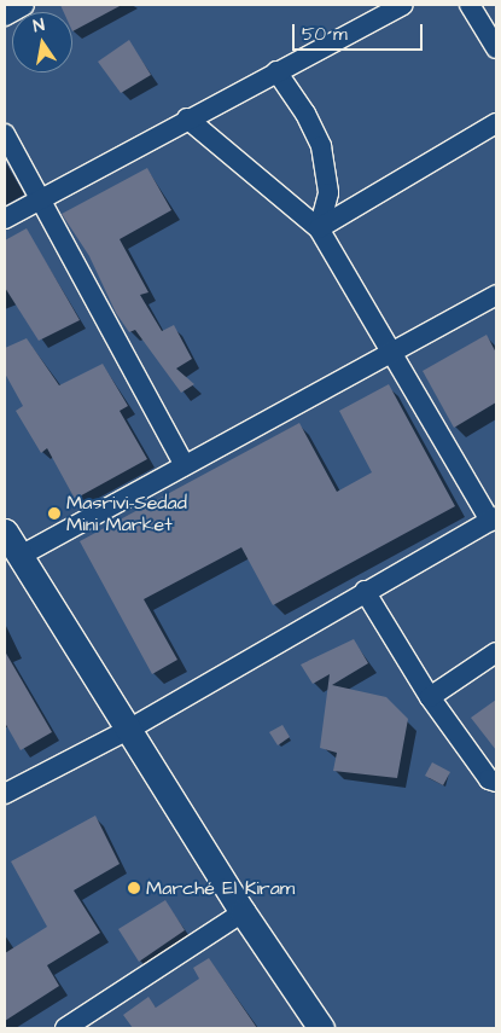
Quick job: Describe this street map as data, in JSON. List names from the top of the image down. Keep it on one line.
{"places":["Masrivi-Sedad Mini Market","Marché El Kiram"],"scale_bar":"50 m","north":"top"}
